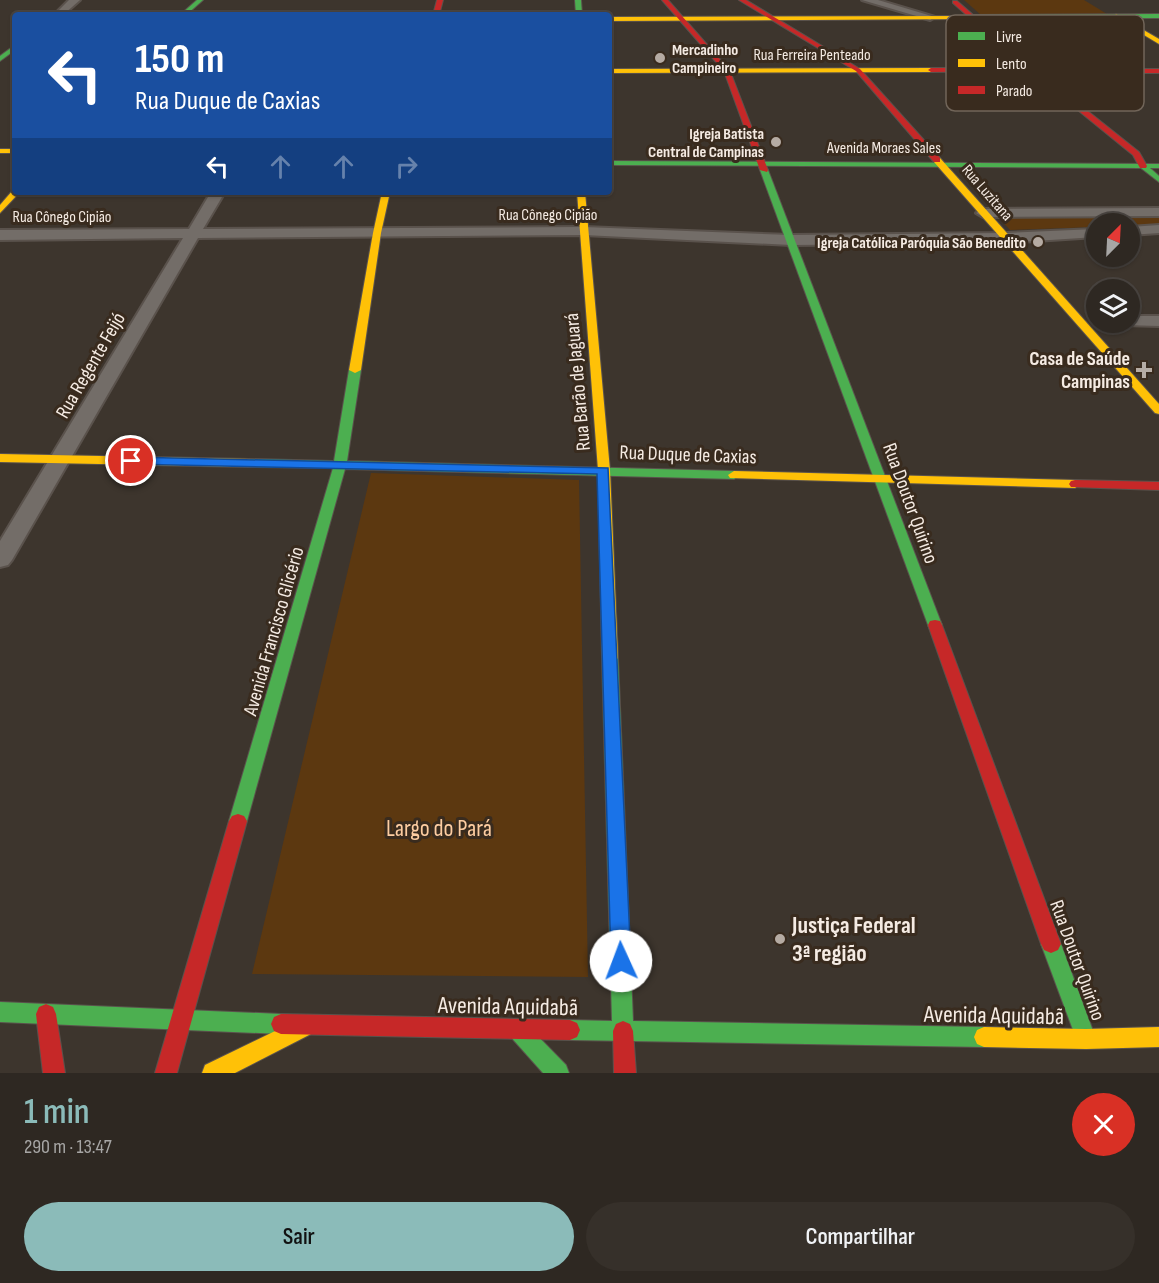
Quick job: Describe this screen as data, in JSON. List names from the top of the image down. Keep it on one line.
{"streets":{"main road":["Rua Ferreira Penteado","Avenida Moraes Sales","Rua Luzitana","Rua Barão de Jaguará","Rua Duque de Caxias","Rua Doutor Quirino","Avenida Francisco Glicério","Avenida Aquidabã"],"street":["Rua Cônego Cipião","Rua Regente Feijó"]},"crossings":[["Rua Ferreira Penteado","Rua Luzitana"],["Rua Ferreira Penteado","Rua Doutor Quirino"],["Avenida Moraes Sales","Rua Luzitana"],["Avenida Moraes Sales","Rua Doutor Quirino"],["Rua Luzitana","Rua Cônego Cipião"],["Rua Cônego Cipião","Rua Regente Feijó"],["Rua Cônego Cipião","Rua Barão de Jaguará"],["Rua Cônego Cipião","Rua Doutor Quirino"],["Rua Cônego Cipião","Avenida Francisco Glicério"],["Rua Regente Feijó","Rua Duque de Caxias"],["Rua Barão de Jaguará","Rua Duque de Caxias"],["Rua Barão de Jaguará","Avenida Aquidabã"],["Rua Duque de Caxias","Rua Doutor Quirino"],["Rua Duque de Caxias","Avenida Francisco Glicério"],["Rua Doutor Quirino","Avenida Aquidabã"],["Avenida Francisco Glicério","Avenida Aquidabã"]],"parks":["Largo do Pará"],"places":{"other":["Mercadinho Campineiro","Igreja Batista Central de Campinas","Igreja Católica Paróquia São Benedito","Justiça Federal 3ª região"],"health":["Casa de Saúde Campinas"]},"legend":["Livre","Lento","Parado"],"north":"top right","page":{"turn":["150 m","Rua Duque de Caxias"],"heading":["1 min","290 m · 13:47"],"buttons":["Sair","Compartilhar"]}}
